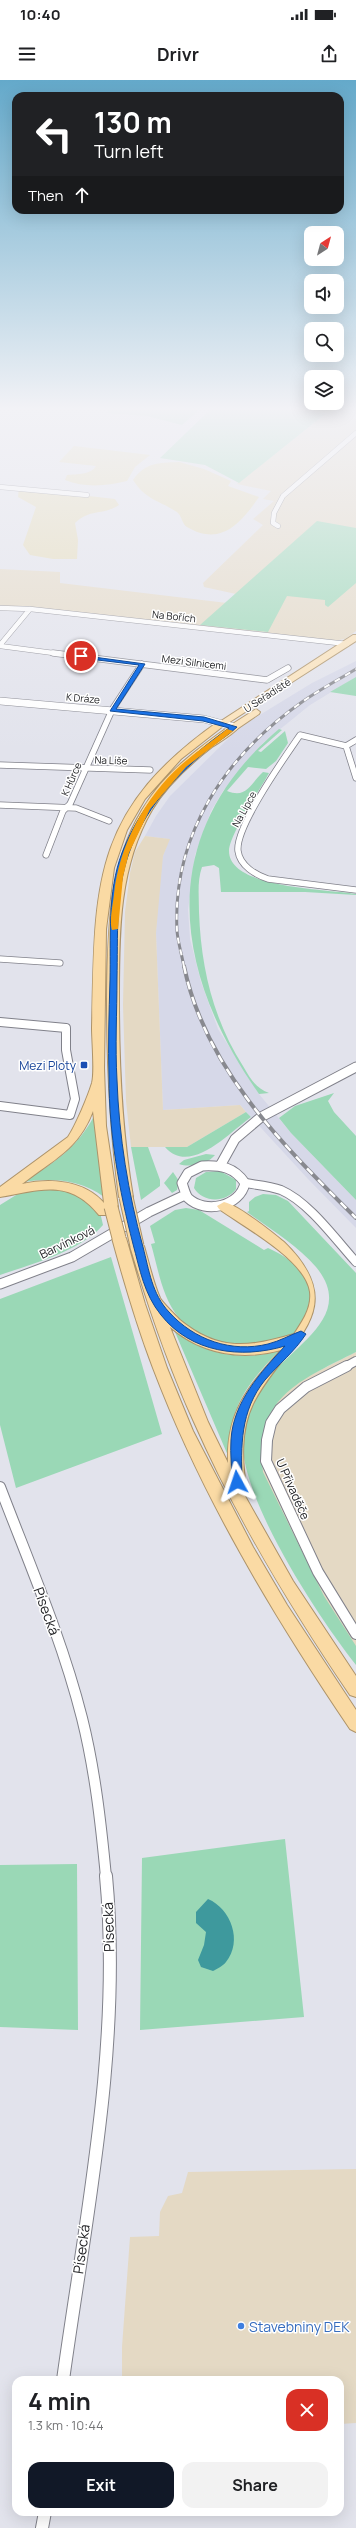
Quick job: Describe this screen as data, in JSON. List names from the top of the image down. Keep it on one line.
{"streets":{"highway":["U Seřadiště"],"street":["Na Bořích","Mezi Silnicemi","K Dráze","Na Líše","K Hůrce","Na Lipce","Barvínková","U Přivaděče","Písecká"]},"crossings":[["Na Bořích","U Seřadiště"],["Mezi Silnicemi","K Hůrce"],["U Seřadiště","K Dráze"],["K Dráze","K Hůrce"],["Na Líše","K Hůrce"]],"places":{"transit":["Mezi Ploty"],"other":["Stavebniny DEK"]},"north":"top right","page":{"status":"10:40","header":"Drivr","turn":["130 m","Turn left"],"then":"Then","heading":["4 min","1.3 km · 10:44"],"buttons":["Exit","Share"]}}
